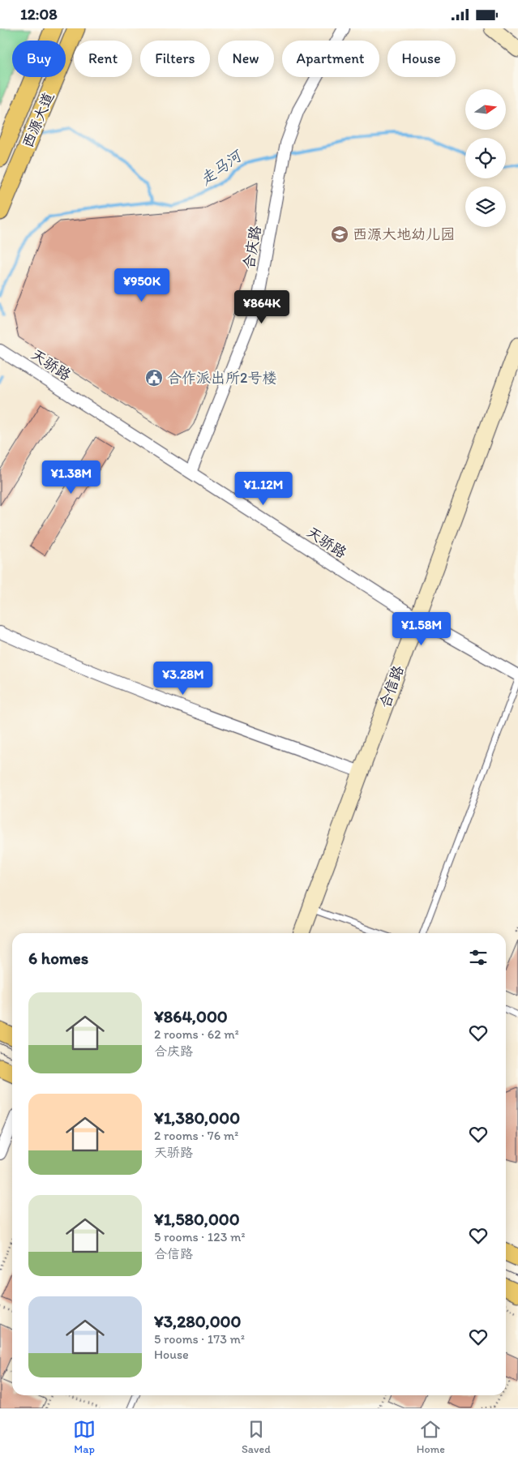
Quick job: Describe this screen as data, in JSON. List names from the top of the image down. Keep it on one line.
{"streets":{"main road":["西源大道"],"street":["合庆路","天骄路","合信路"]},"crossings":[["合庆路","天骄路"],["天骄路","合信路"]],"water":["走马河"],"places":{"school or university":["西源大地幼儿园"],"public building":["合作派出所2号楼"]},"north":"right","page":{"status":"12:08","chip":["Buy","Rent","Filters","New","Apartment","House"],"price":["¥950K","¥864K","¥1.38M","¥1.12M","¥1.58M","¥3.28M"],"heading":"6 homes","list":[{"name":"¥864,000","note":"2 rooms · 62 m² · 合庆路"},{"name":"¥1,380,000","note":"2 rooms · 76 m² · 天骄路"},{"name":"¥1,580,000","note":"5 rooms · 123 m² · 合信路"},{"name":"¥3,280,000","note":"5 rooms · 173 m² · House"}],"tabs":["Map","Saved","Home"]}}
